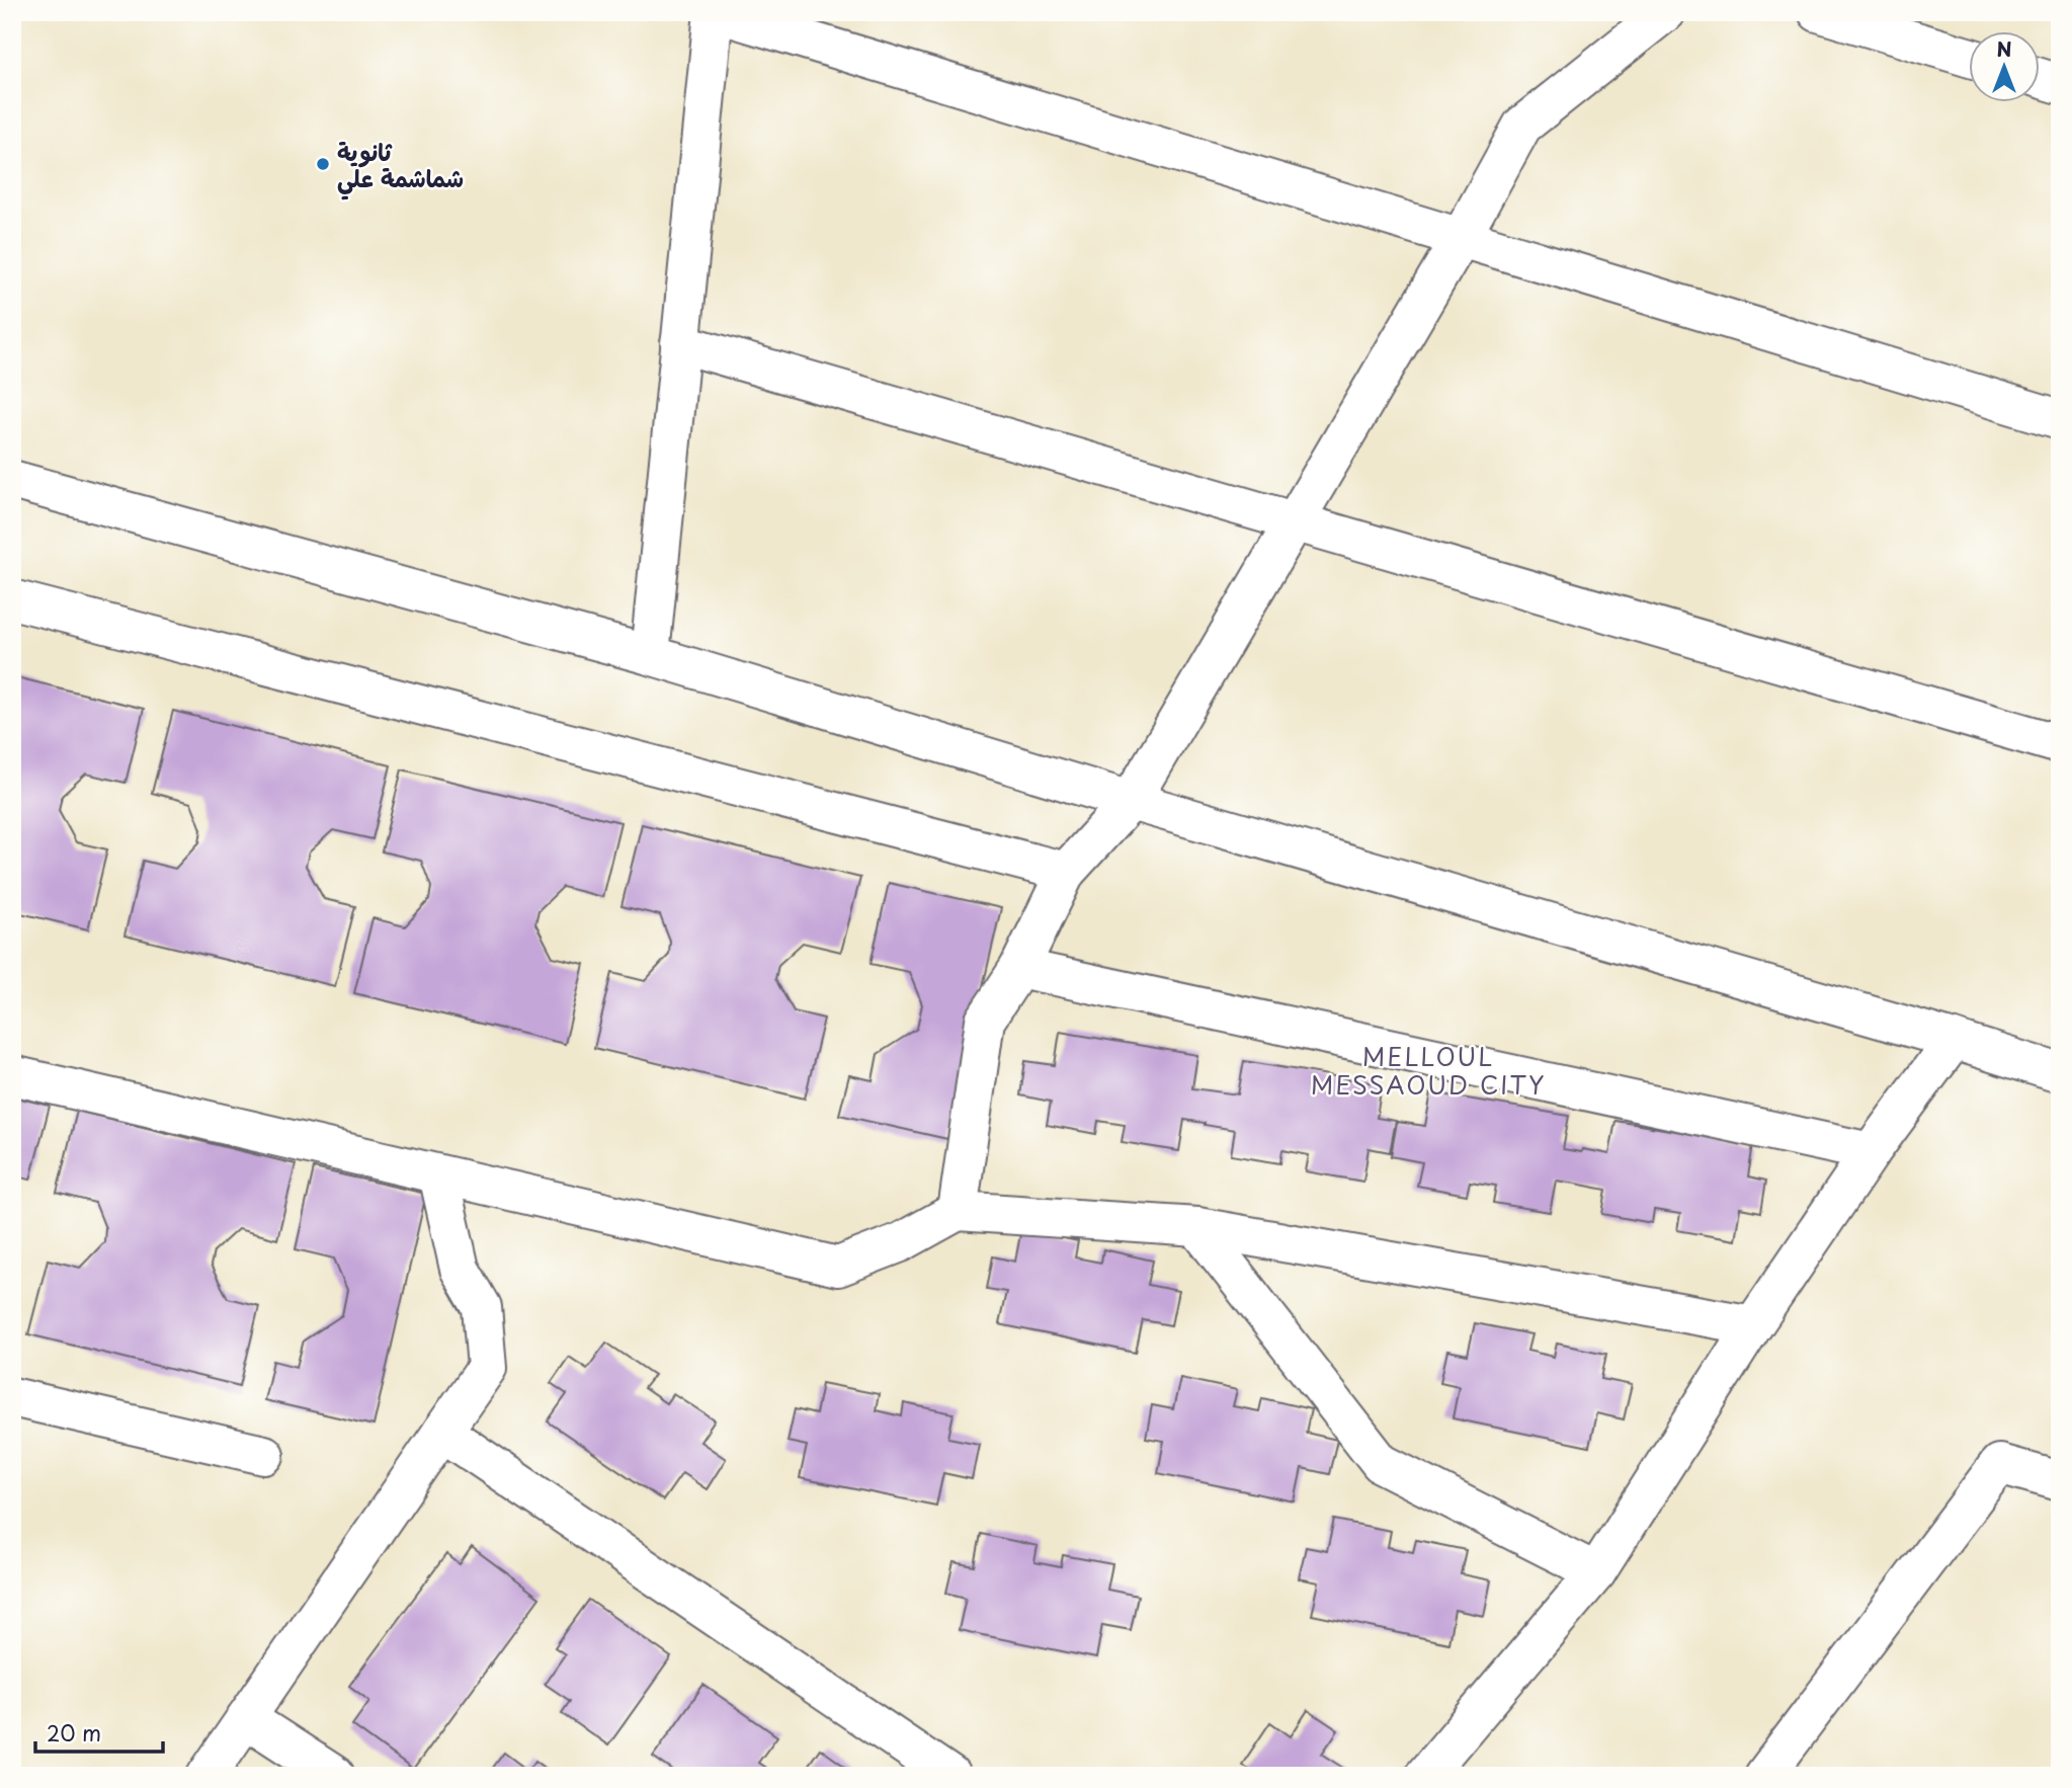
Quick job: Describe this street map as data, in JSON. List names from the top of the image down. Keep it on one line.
{"districts":["MELLOUL MESSAOUD CITY"],"places":["ثانوية شماشمة علي"],"scale_bar":"20 m","north":"top"}
